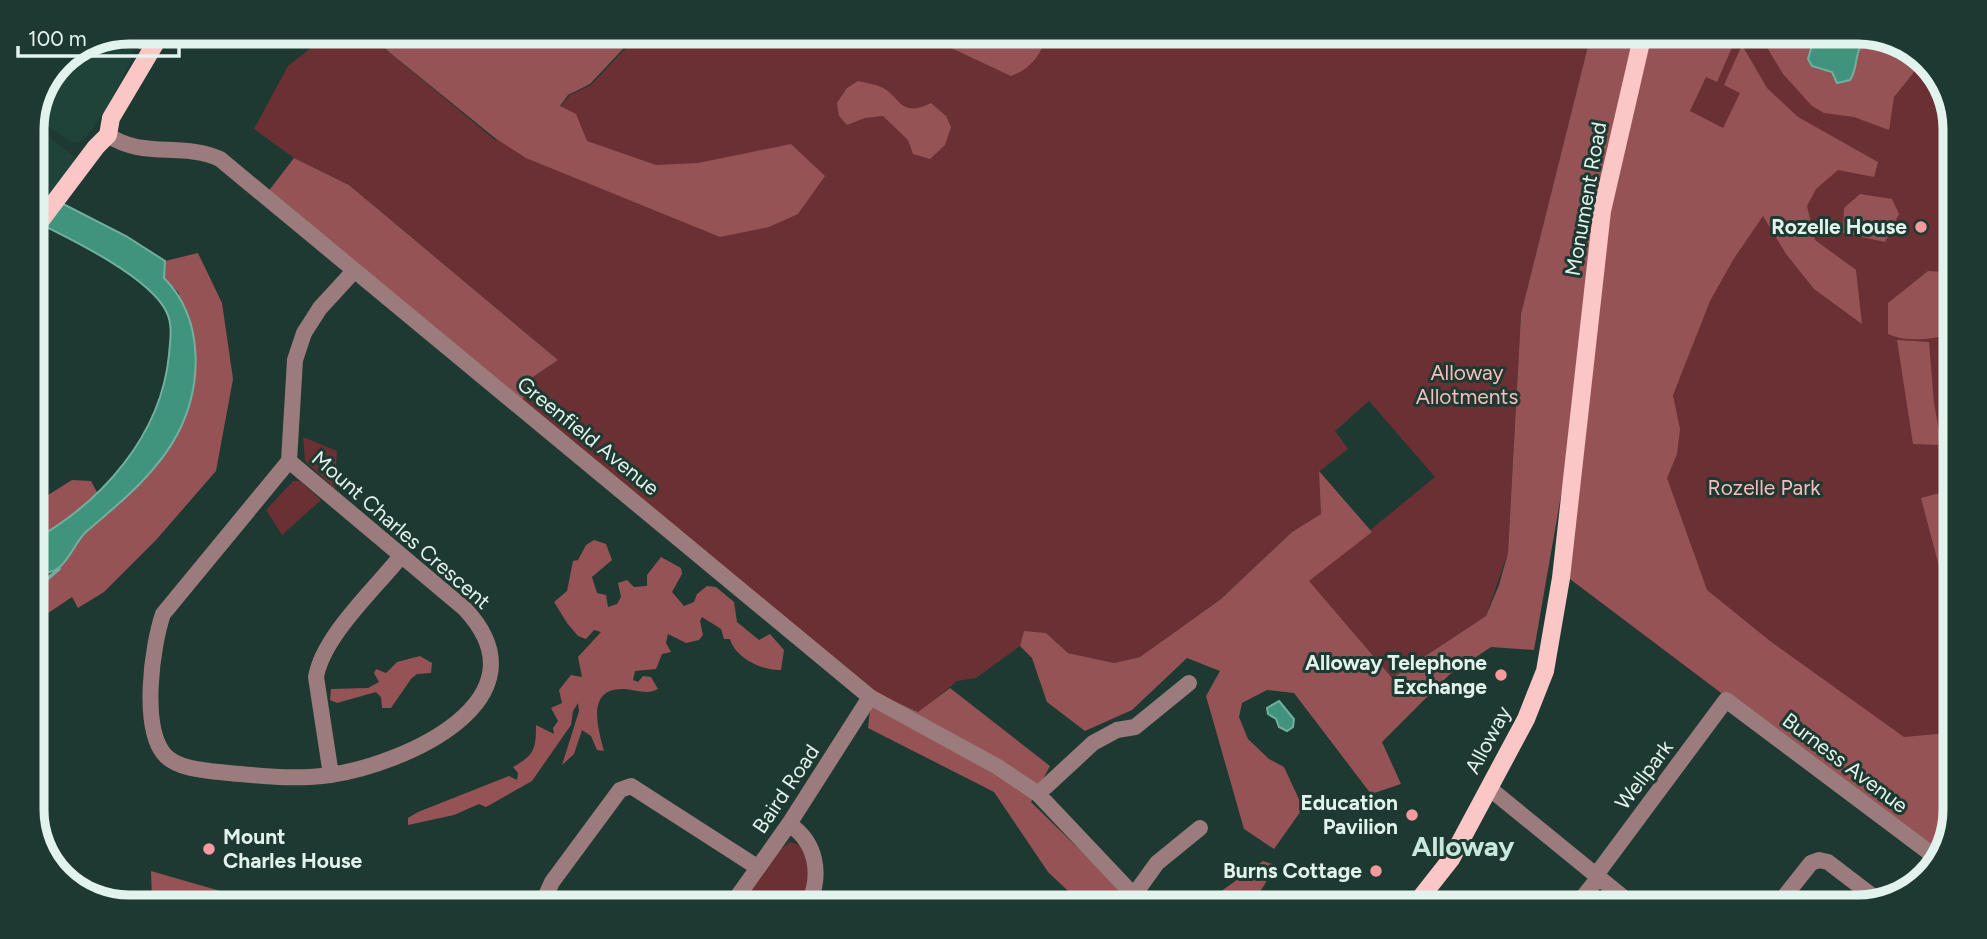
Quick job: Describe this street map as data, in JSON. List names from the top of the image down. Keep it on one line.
{"streets":{"main road":["Monument Road","Alloway"],"street":["Greenfield Avenue","Mount Charles Crescent","Burness Avenue","Wellpark","Baird Road"]},"crossings":[["Monument Road","Alloway"],["Greenfield Avenue","Mount Charles Crescent"],["Greenfield Avenue","Baird Road"],["Burness Avenue","Wellpark"]],"districts":["Alloway"],"parks":["Alloway Allotments","Rozelle Park"],"places":["Rozelle House","Alloway Telephone Exchange","Education Pavilion","Mount Charles House","Burns Cottage"],"scale_bar":"100 m"}
